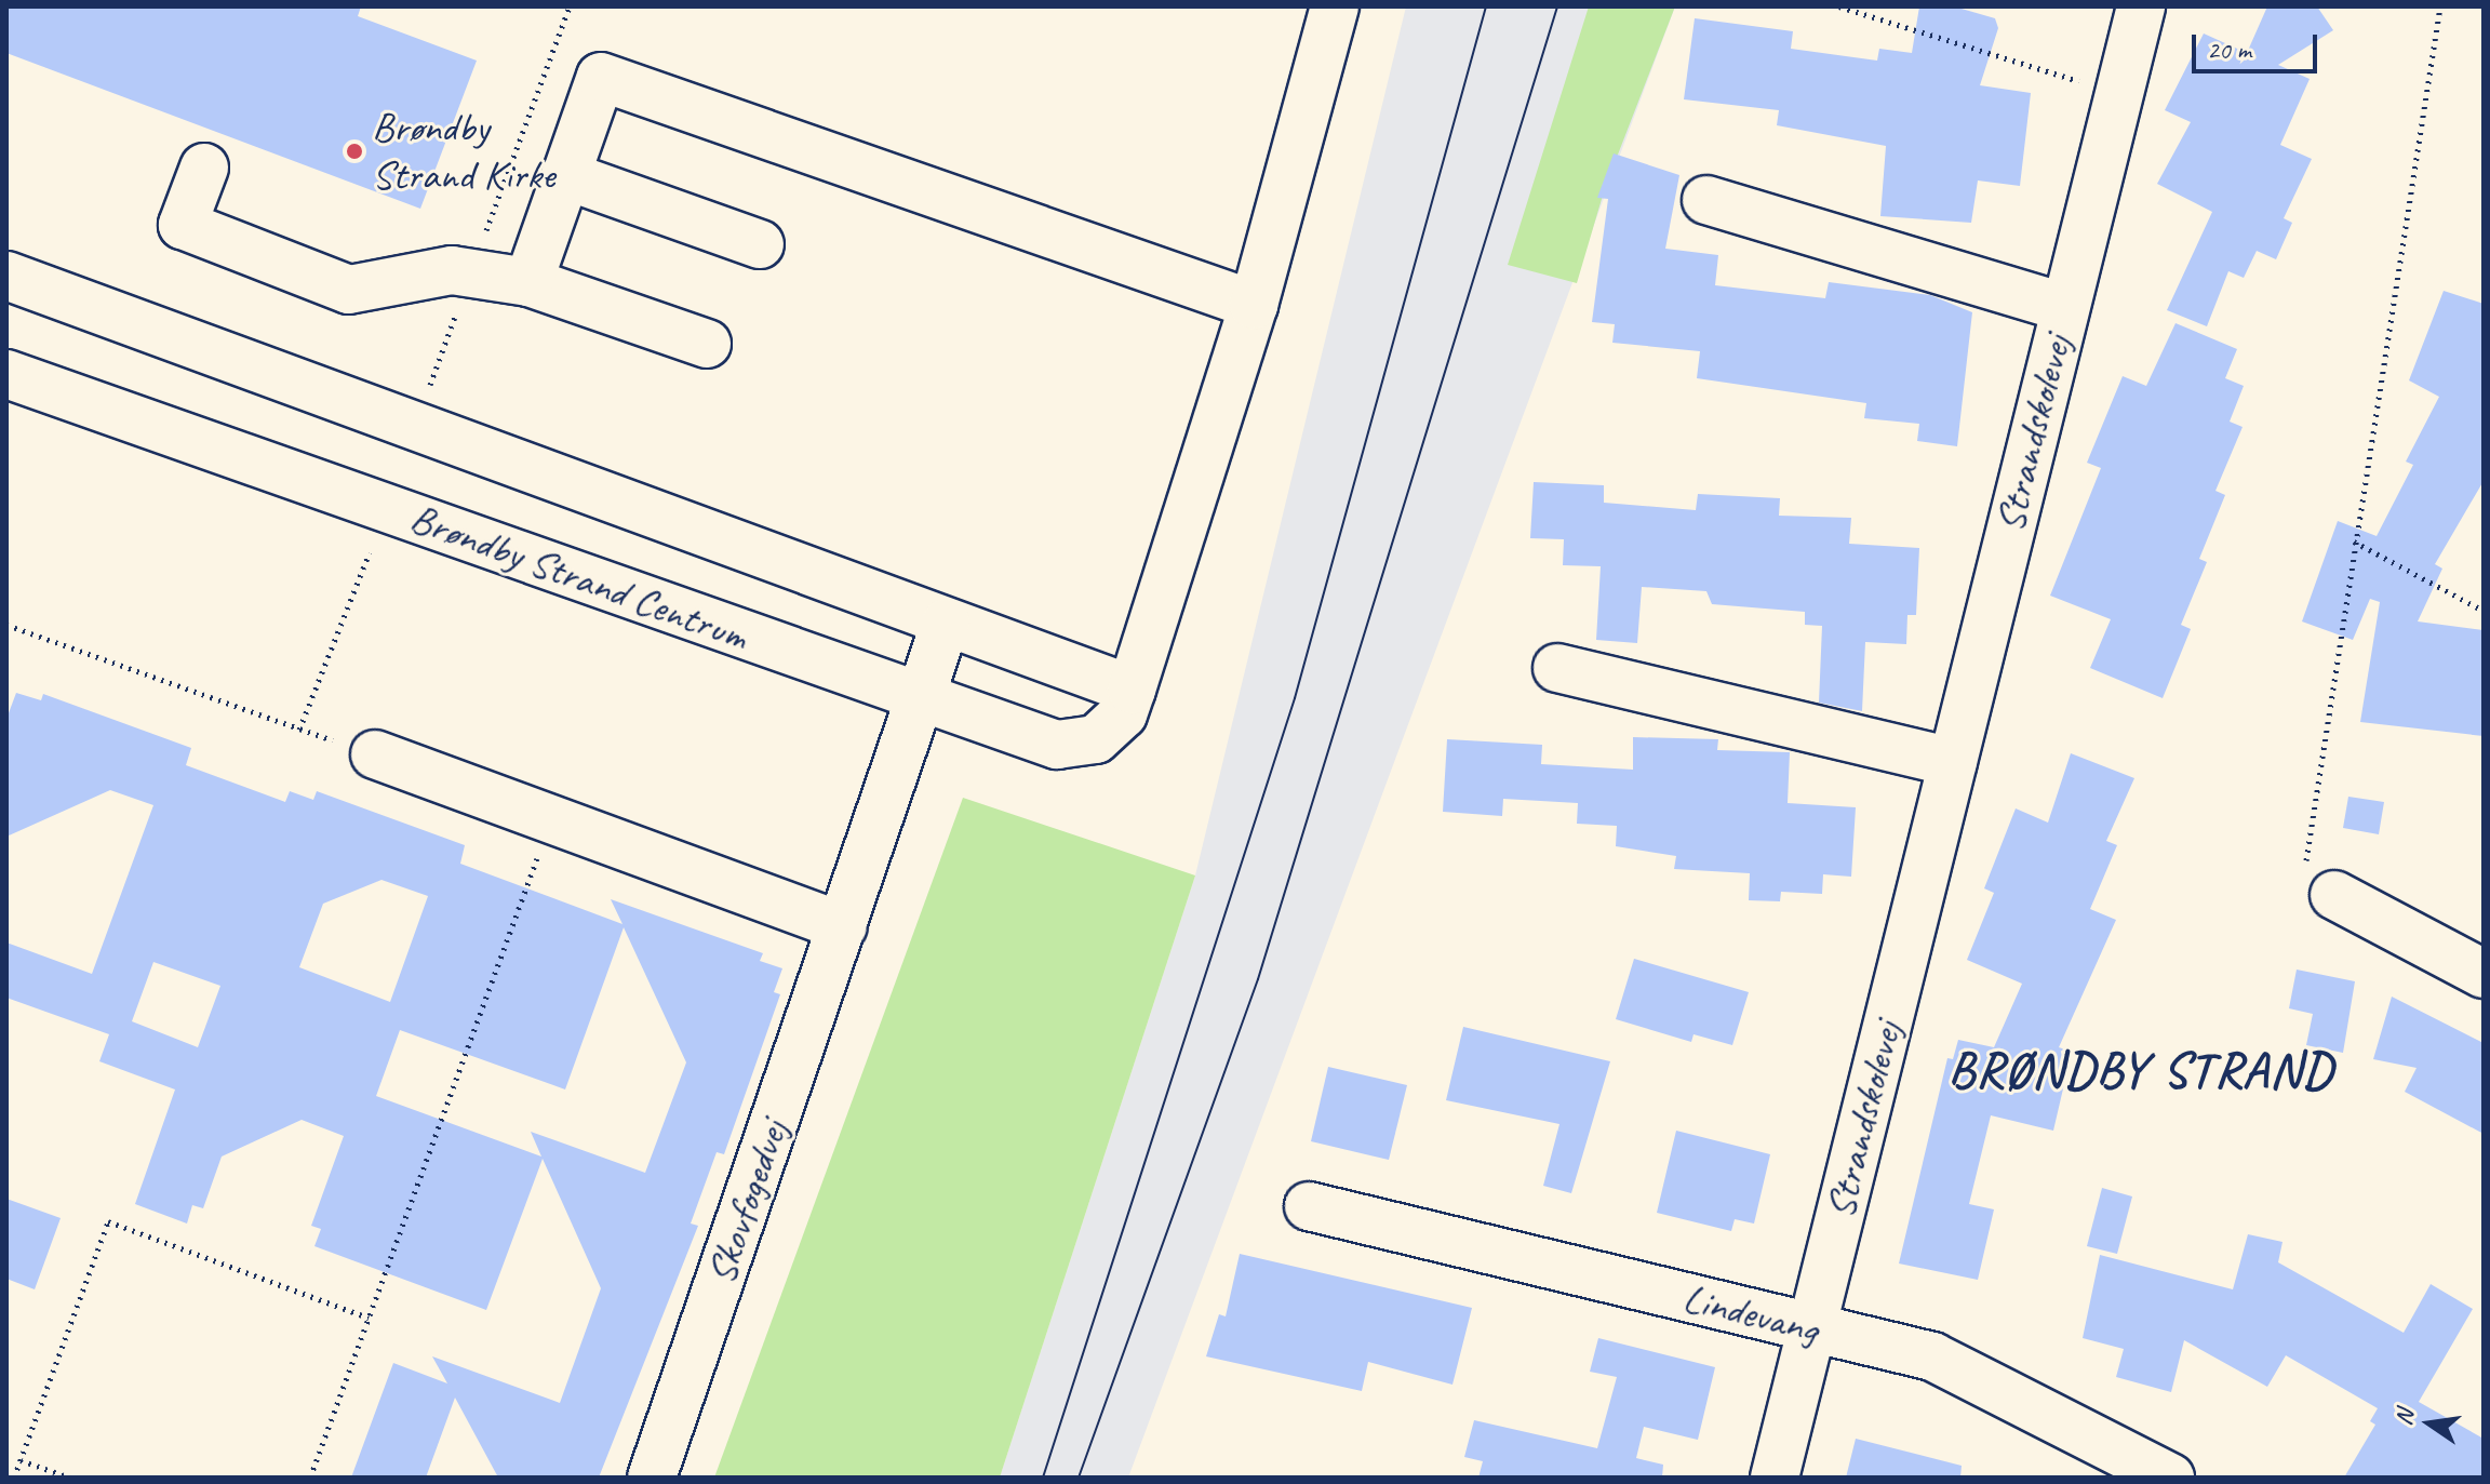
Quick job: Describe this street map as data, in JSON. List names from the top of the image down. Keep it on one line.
{"streets":{"street":["Strandskolevej","Brøndby Strand Centrum","Skovfogedvej","Lindevang"]},"crossings":[["Strandskolevej","Lindevang"],["Brøndby Strand Centrum","Skovfogedvej"]],"districts":["BRØNDBY STRAND"],"places":["Brøndby Strand Kirke"],"scale_bar":"20 m","north":"left"}
